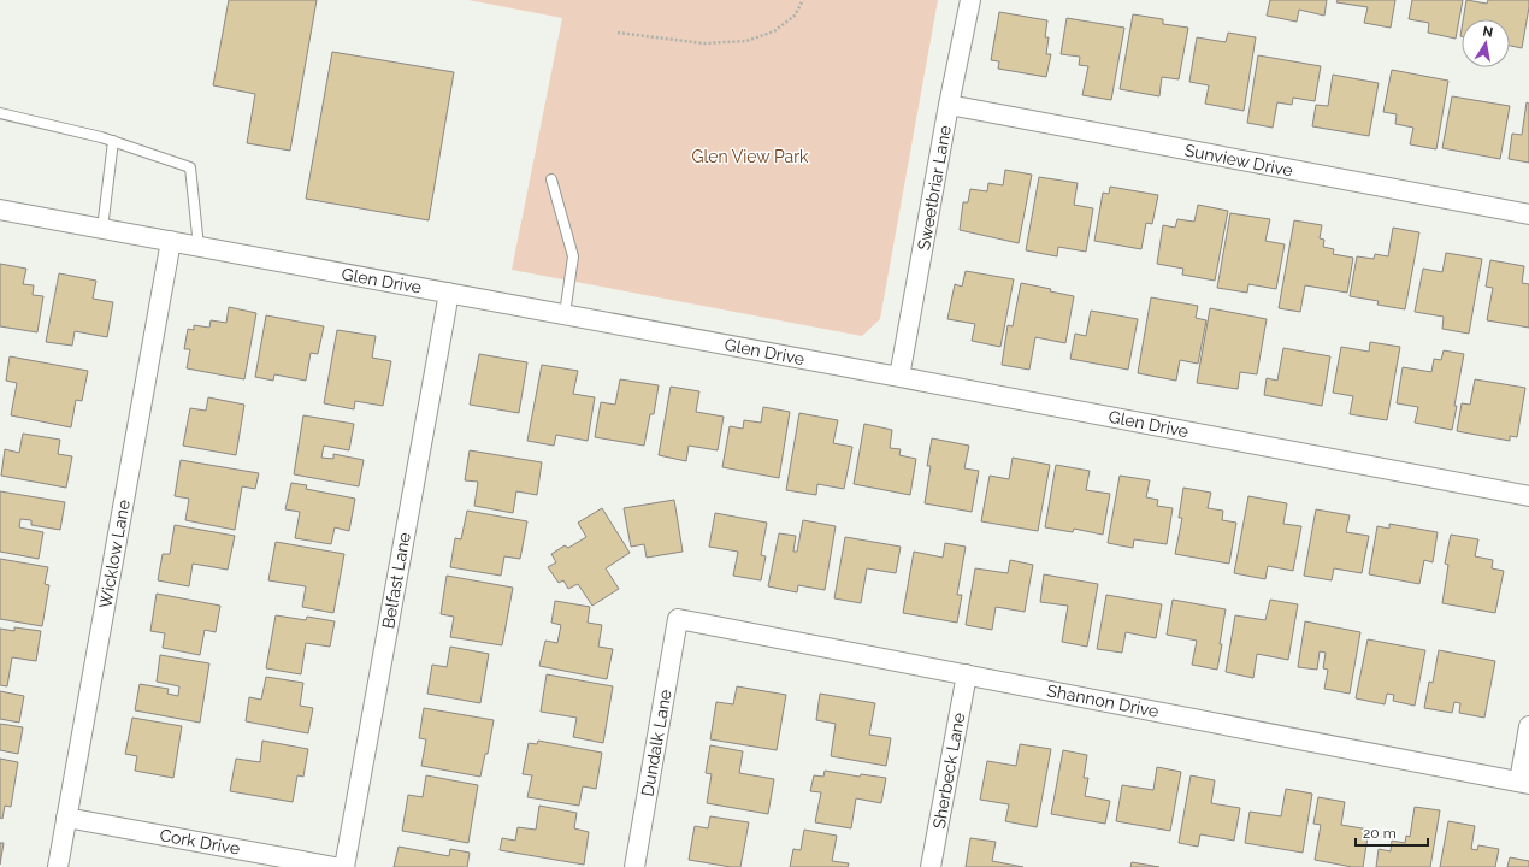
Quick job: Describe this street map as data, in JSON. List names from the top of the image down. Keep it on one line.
{"streets":{"street":["Sunview Drive","Sweetbriar Lane","Glen Drive","Wicklow Lane","Belfast Lane","Shannon Drive","Dundalk Lane","Sherbeck Lane","Cork Drive"]},"crossings":[["Sunview Drive","Sweetbriar Lane"],["Sweetbriar Lane","Glen Drive"],["Glen Drive","Wicklow Lane"],["Glen Drive","Belfast Lane"],["Wicklow Lane","Cork Drive"],["Shannon Drive","Dundalk Lane"],["Shannon Drive","Sherbeck Lane"]],"parks":["Glen View Park"],"scale_bar":"20 m","north":"top"}
